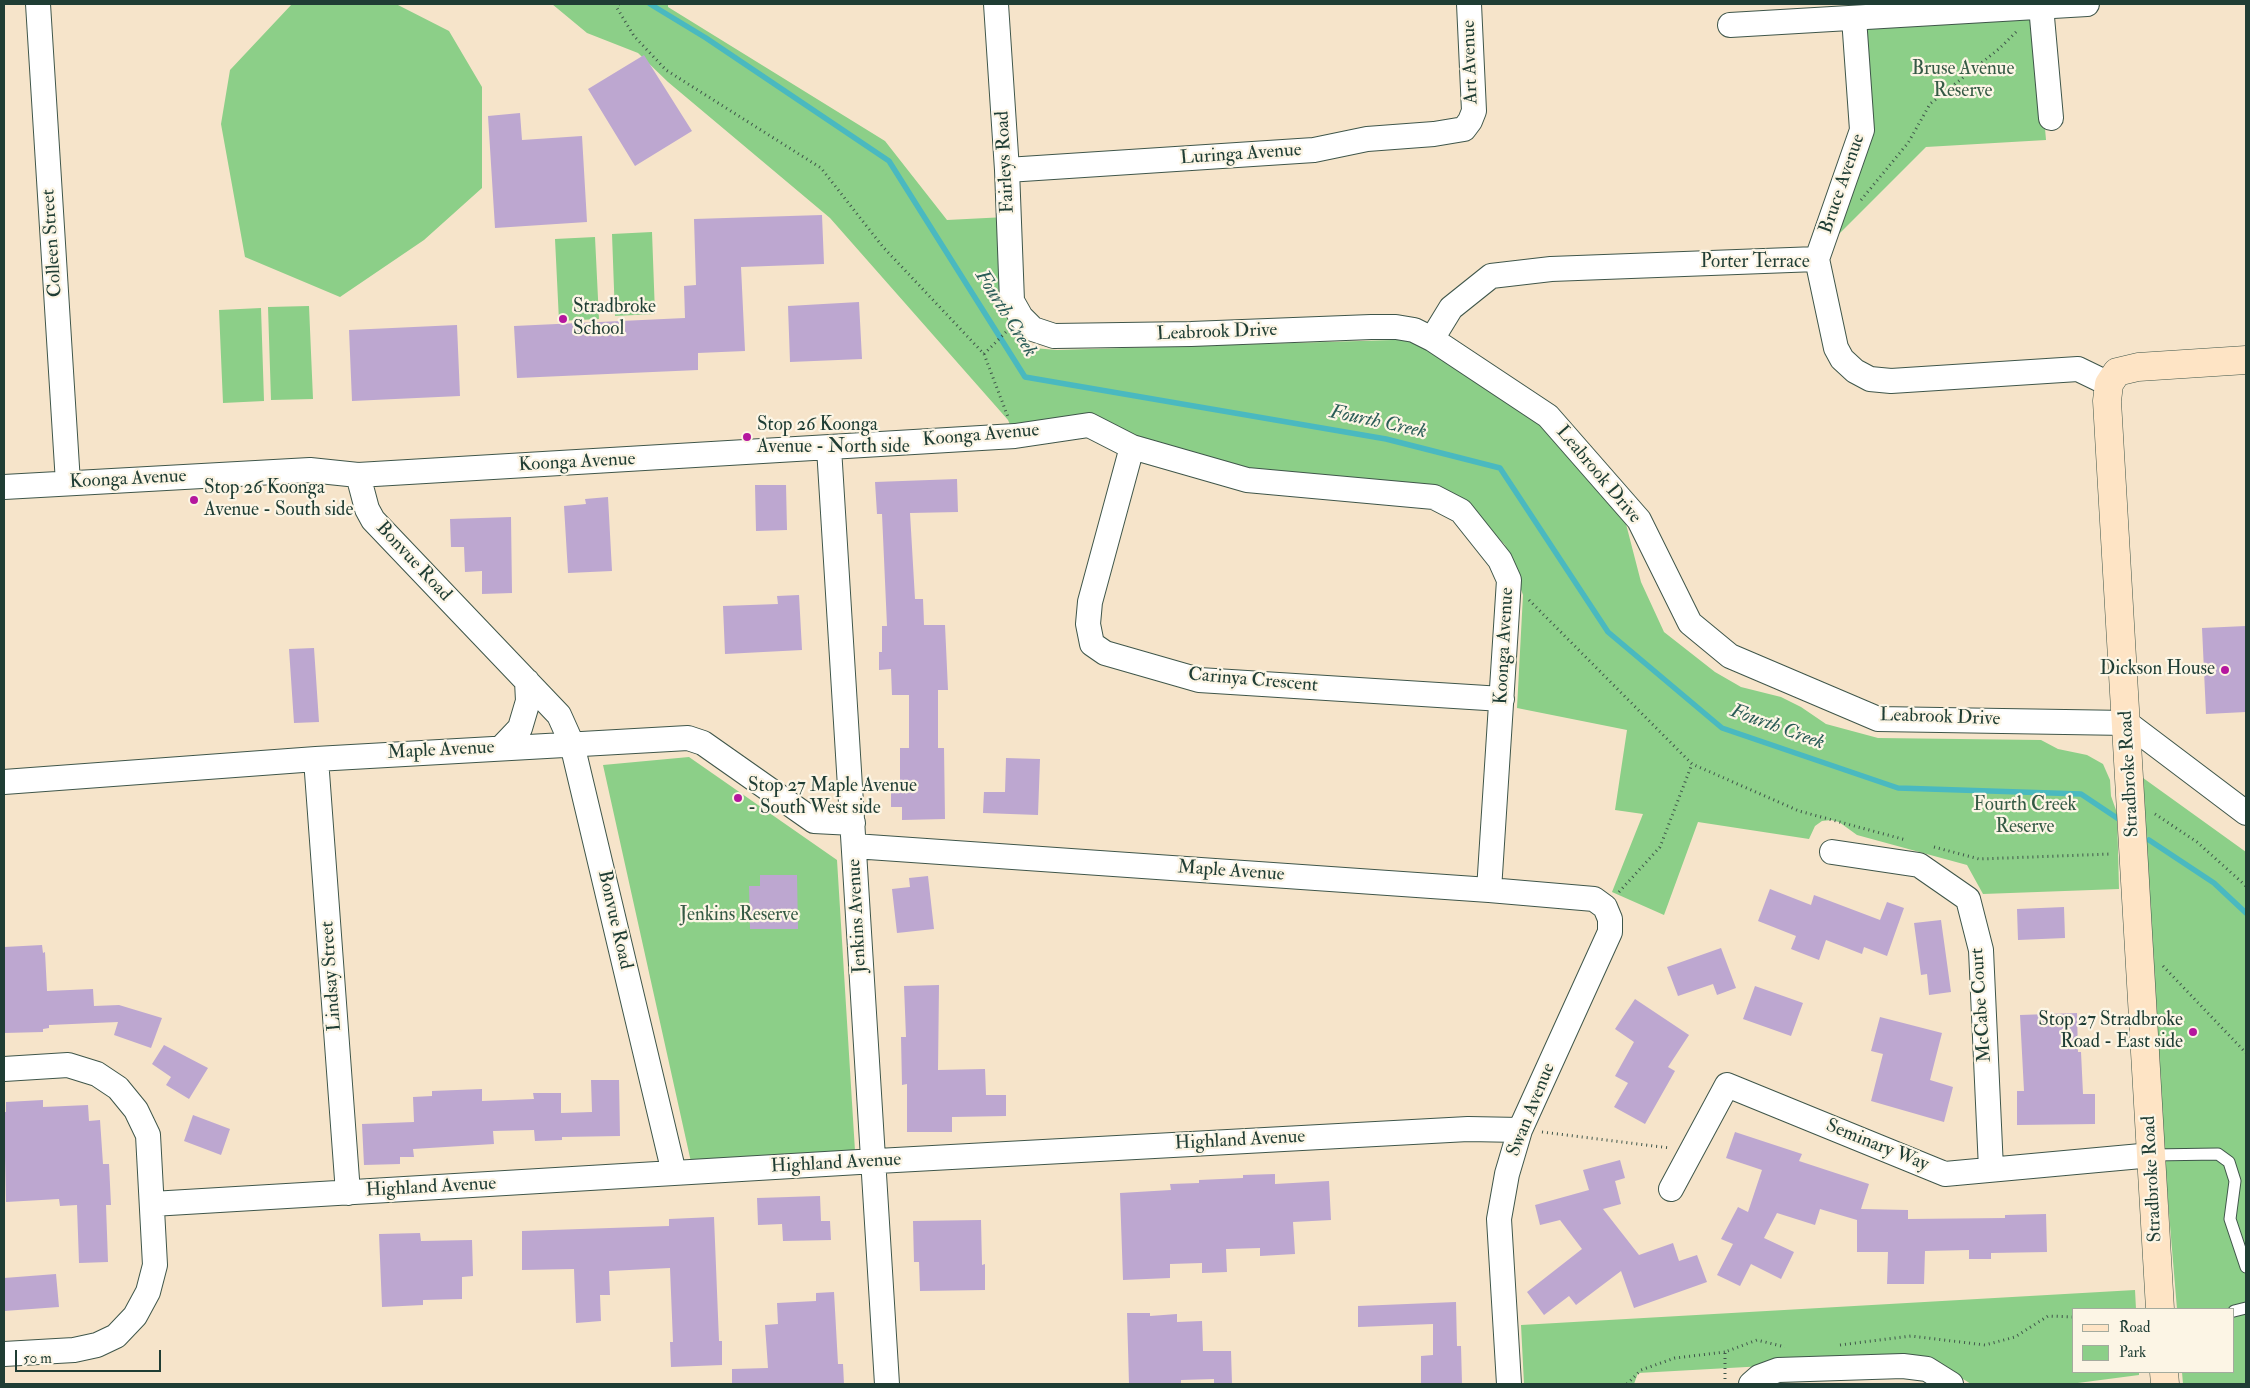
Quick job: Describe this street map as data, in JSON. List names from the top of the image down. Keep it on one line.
{"streets":{"main road":["Stradbroke Road"],"street":["Art Avenue","Luringa Avenue","Fairleys Road","Bruce Avenue","Colleen Street","Porter Terrace","Leabrook Drive","Koonga Avenue","Bonvue Road","Carinya Crescent","Maple Avenue","Jenkins Avenue","Lindsay Street","McCabe Court","Swan Avenue","Highland Avenue","Seminary Way"]},"crossings":[["Art Avenue","Luringa Avenue"],["Luringa Avenue","Fairleys Road"],["Fairleys Road","Leabrook Drive"],["Bruce Avenue","Porter Terrace"],["Colleen Street","Koonga Avenue"],["Porter Terrace","Leabrook Drive"],["Porter Terrace","Stradbroke Road"],["Leabrook Drive","Stradbroke Road"],["Koonga Avenue","Bonvue Road"],["Koonga Avenue","Carinya Crescent"],["Koonga Avenue","Maple Avenue"],["Koonga Avenue","Jenkins Avenue"],["Bonvue Road","Maple Avenue"],["Bonvue Road","Highland Avenue"],["Maple Avenue","Jenkins Avenue"],["Maple Avenue","Lindsay Street"],["Maple Avenue","Swan Avenue"],["Stradbroke Road","Seminary Way"],["Jenkins Avenue","Highland Avenue"],["Lindsay Street","Highland Avenue"],["McCabe Court","Seminary Way"],["Swan Avenue","Highland Avenue"]],"water":["Fourth Creek"],"parks":["Bruse Avenue Reserve","Fourth Creek Reserve","Jenkins Reserve"],"places":["Stradbroke School","Stop 26 Koonga Avenue - North side","Stop 26 Koonga Avenue - South side","Dickson House","Stop 27 Maple Avenue - South West side","Stop 27 Stradbroke Road - East side"],"legend":["Road","Park"],"scale_bar":"50 m"}
